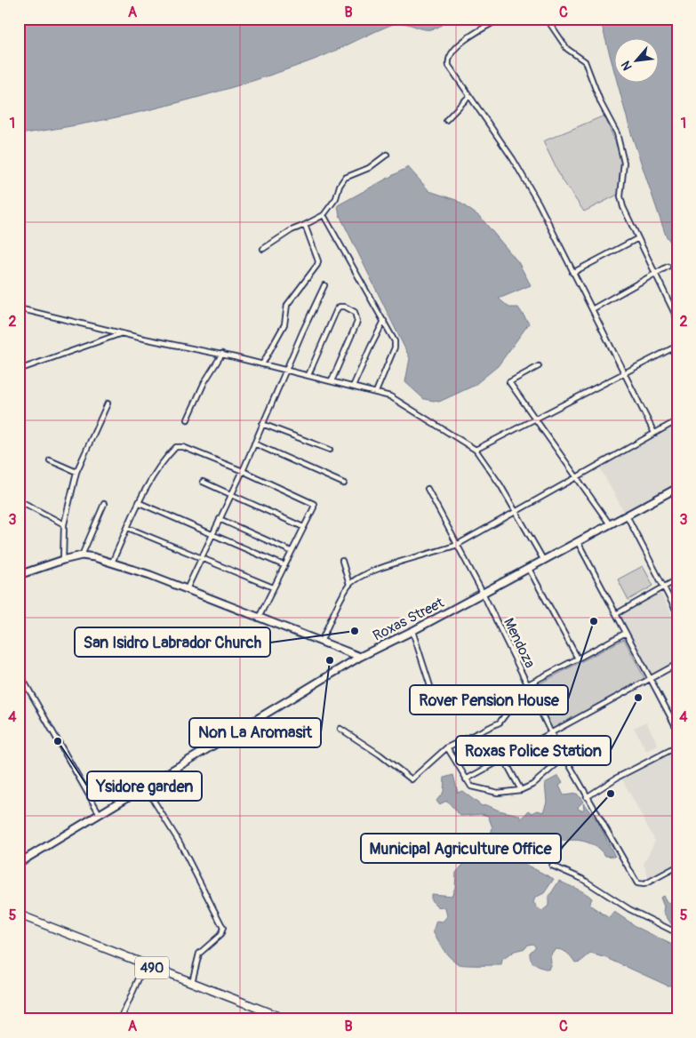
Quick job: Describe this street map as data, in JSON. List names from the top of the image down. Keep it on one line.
{"streets":{"main road":["Roxas Street","490"],"street":["Mendoza"]},"crossings":[["Roxas Street","Mendoza"]],"places":["Rover Pension House","San Isidro Labrador Church","Non La Aromasit","Roxas Police Station","Ysidore garden","Municipal Agriculture Office"],"north":"bottom left","grid":{"columns":["A","B","C"],"rows":["1","2","3","4","5"]}}
